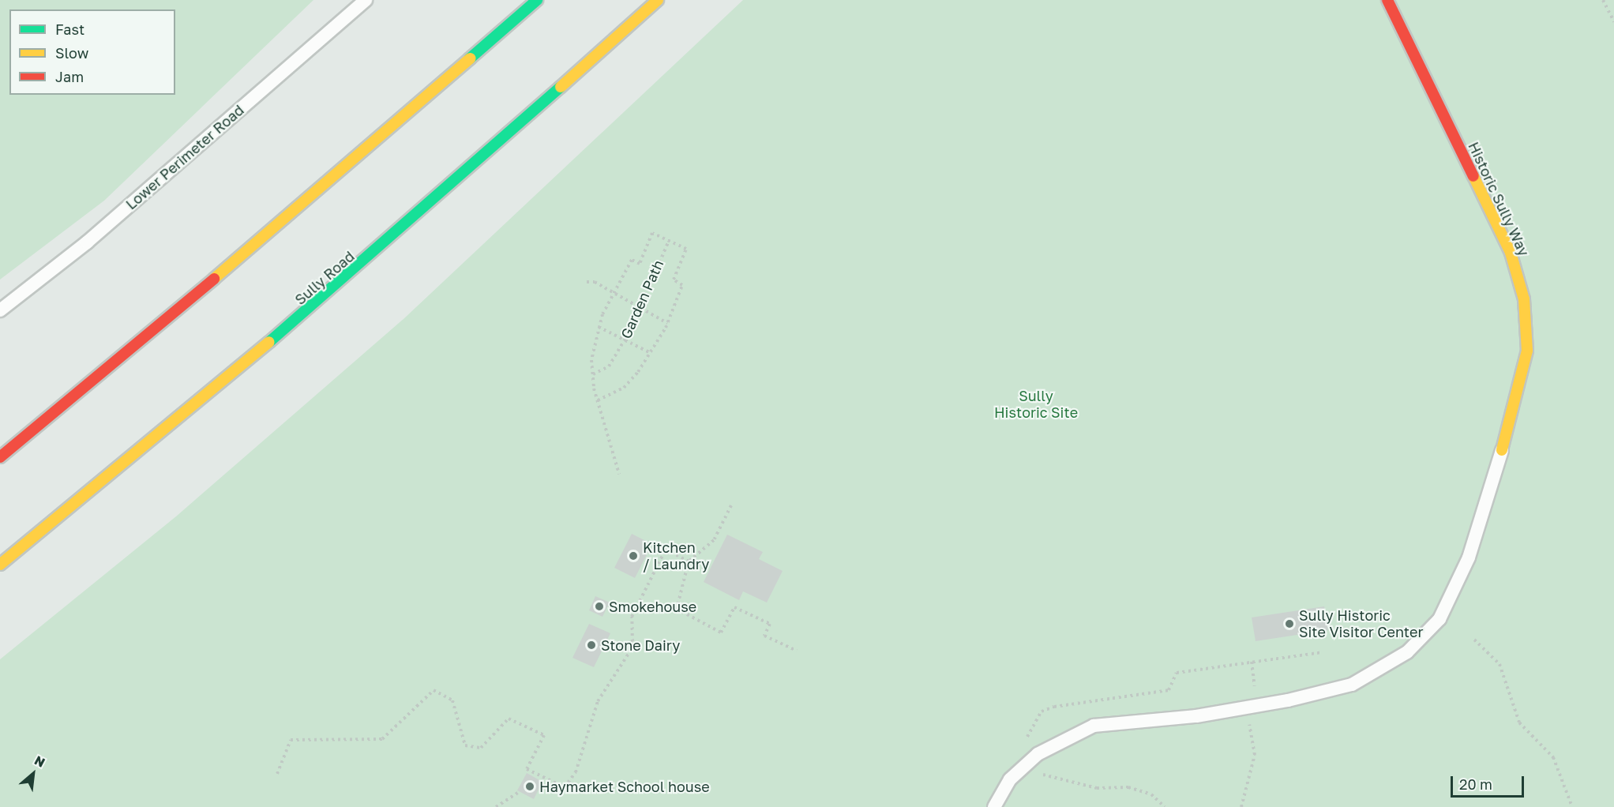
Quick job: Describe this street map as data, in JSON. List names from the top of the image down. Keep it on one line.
{"streets":{"main road":["Historic Sully Way","Sully Road"],"lane":["Lower Perimeter Road"],"path":["Garden Path"]},"parks":["Sully Historic Site"],"places":["Kitchen / Laundry","Smokehouse","Sully Historic Site Visitor Center","Stone Dairy","Haymarket School house"],"legend":["Fast","Slow","Jam"],"scale_bar":"20 m","north":"top right"}
